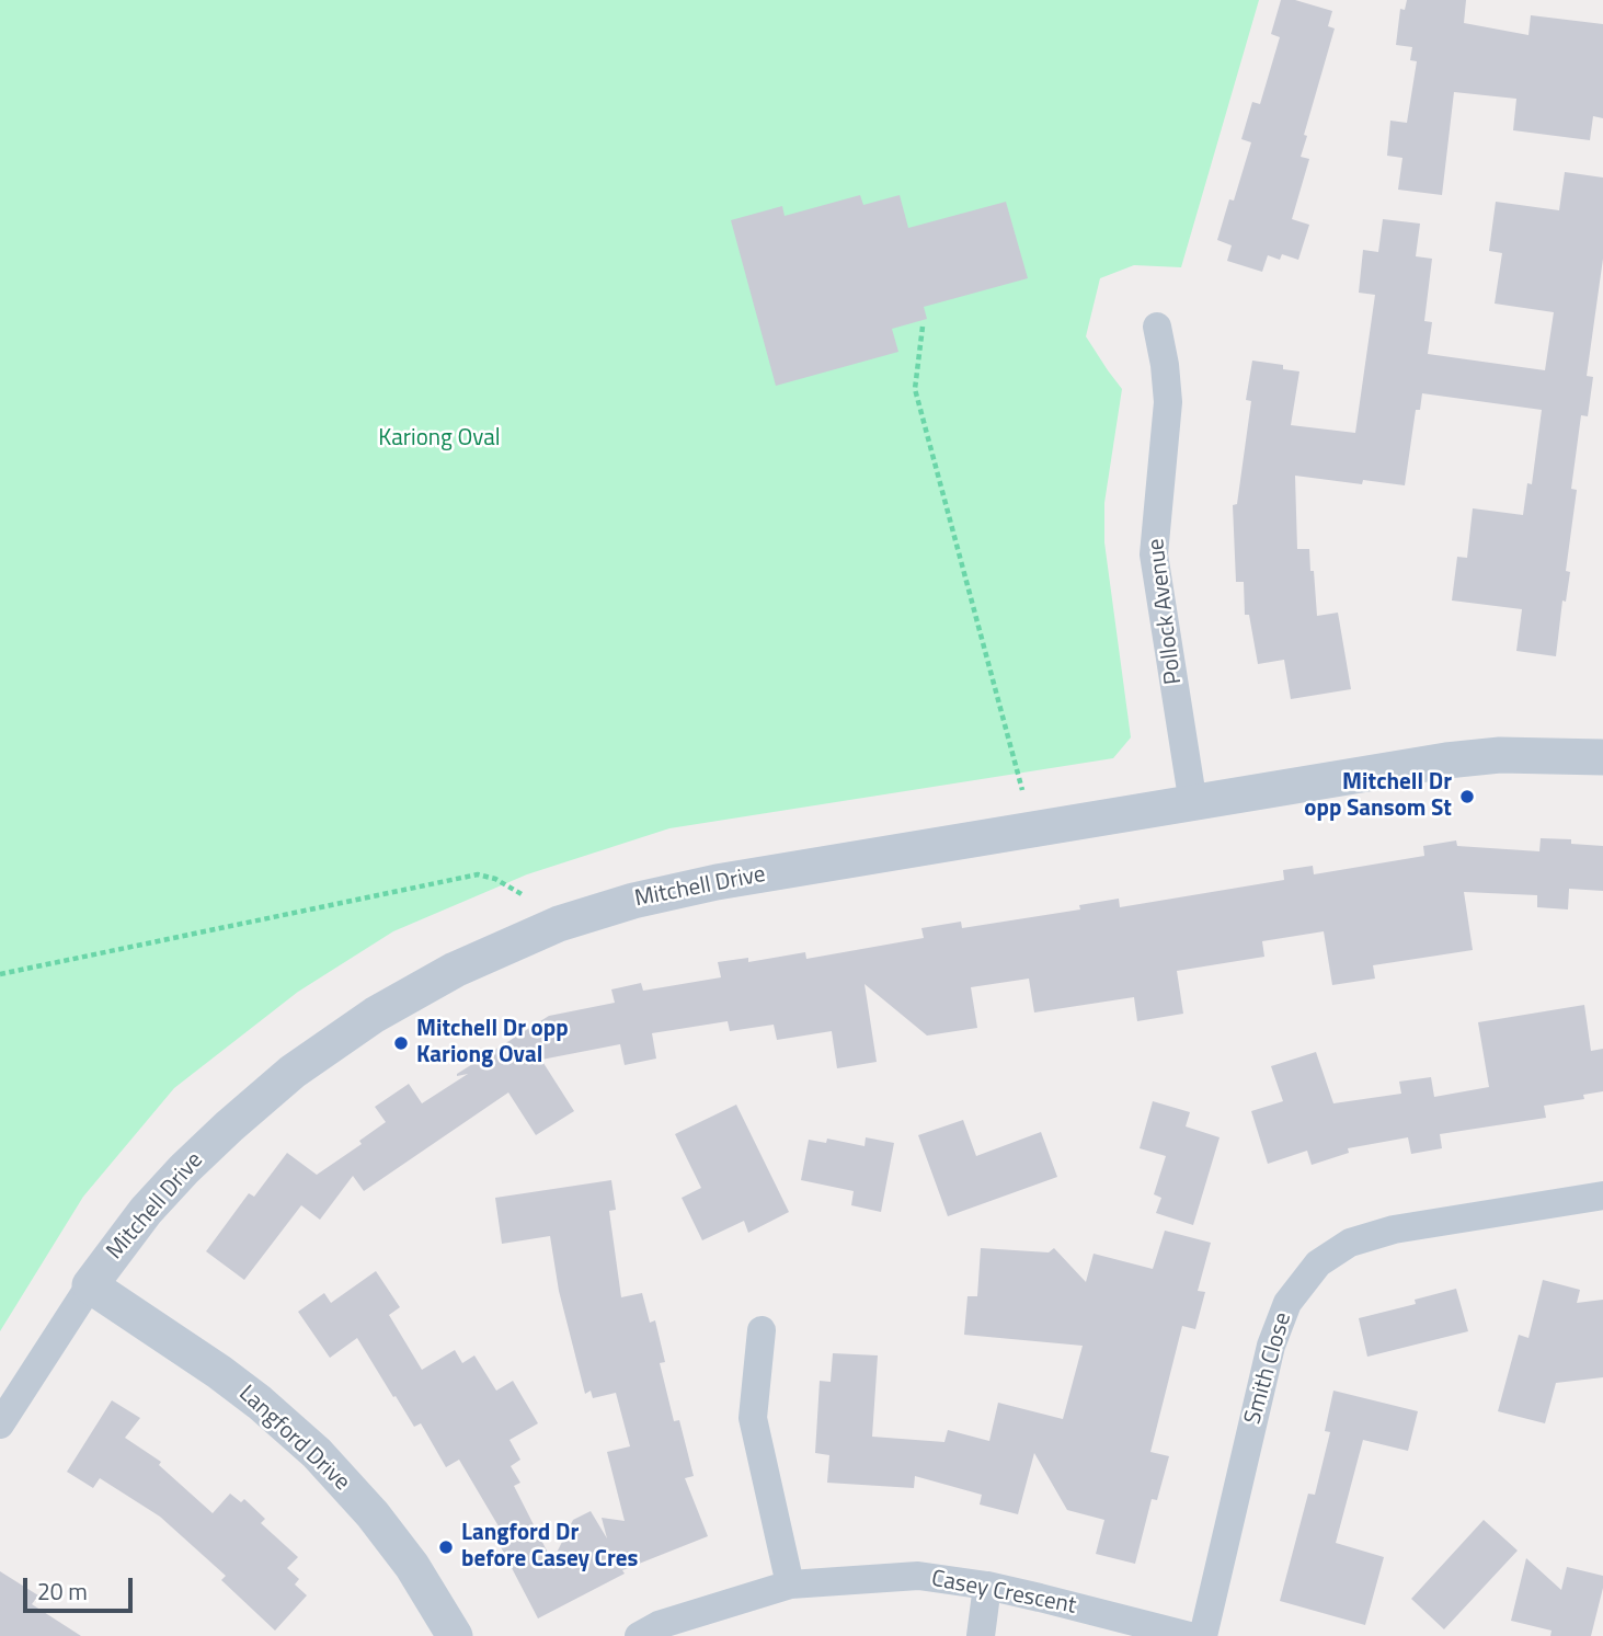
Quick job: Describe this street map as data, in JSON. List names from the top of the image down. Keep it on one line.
{"streets":{"street":["Pollock Avenue","Mitchell Drive","Smith Close","Langford Drive","Casey Crescent"]},"crossings":[["Pollock Avenue","Mitchell Drive"],["Mitchell Drive","Langford Drive"]],"parks":["Kariong Oval"],"places":["Mitchell Dr opp Sansom St","Mitchell Dr opp Kariong Oval","Langford Dr before Casey Cres"],"scale_bar":"20 m"}
